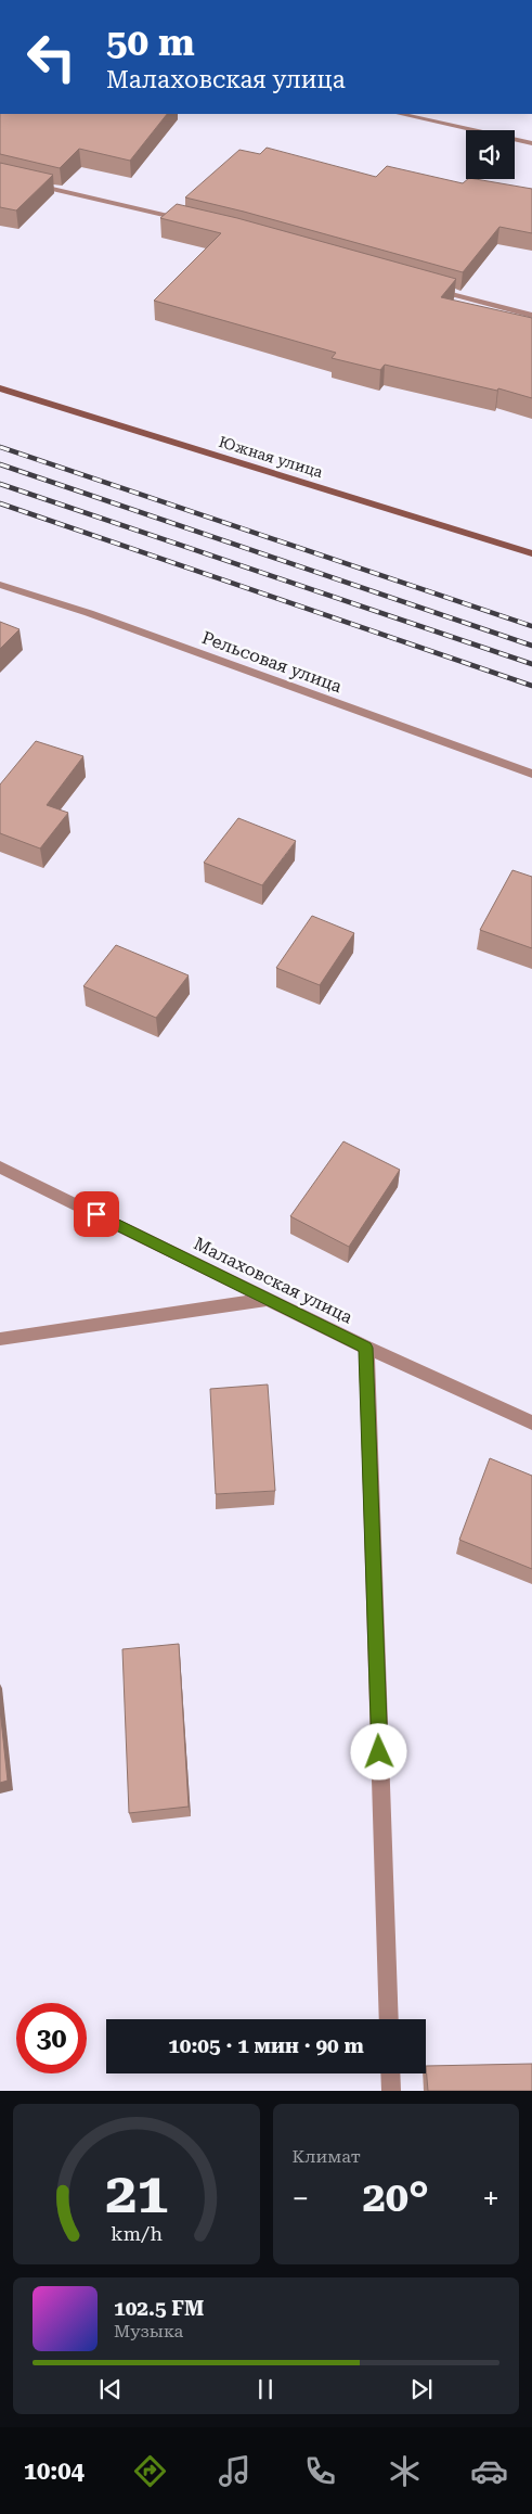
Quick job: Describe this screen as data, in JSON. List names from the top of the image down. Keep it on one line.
{"streets":{"street":["Южная улица","Рельсовая улица","Малаховская улица"]},"page":{"turn":["50 m","Малаховская улица"],"limit":"30","trip":"10:05 · 1 мин · 90 m","tile":"Климат","heat":["−","20°","+"],"song":["102.5 FM","Музыка"],"tabs":"10:04","gauge":["21","km/h"]}}
